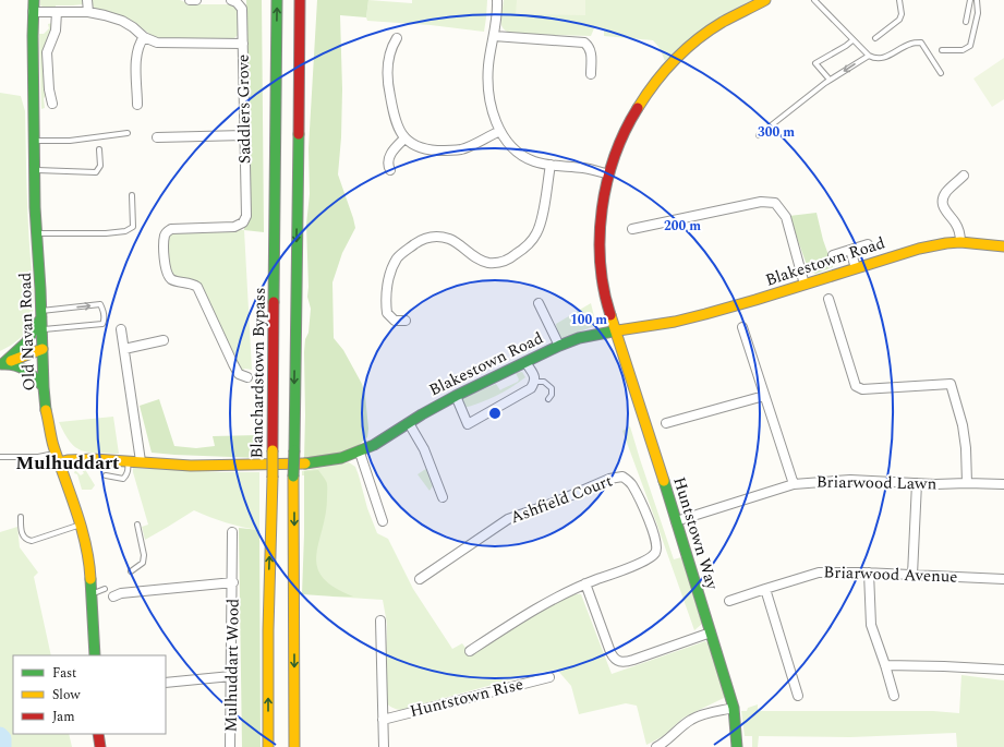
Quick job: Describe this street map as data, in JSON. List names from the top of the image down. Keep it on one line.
{"streets":{"main road":["Blakestown Road","Old Navan Road","Blanchardstown Bypass","Huntstown Way"],"street":["Saddlers Grove","Briarwood Lawn","Ashfield Court","Briarwood Avenue","Mulhuddart Wood","Huntstown Rise"]},"crossings":[["Blakestown Road","Old Navan Road"],["Blakestown Road","Huntstown Way"],["Briarwood Lawn","Huntstown Way"]],"districts":["Mulhuddart"],"legend":["Fast","Slow","Jam"],"rings":["300 m","200 m","100 m"]}
